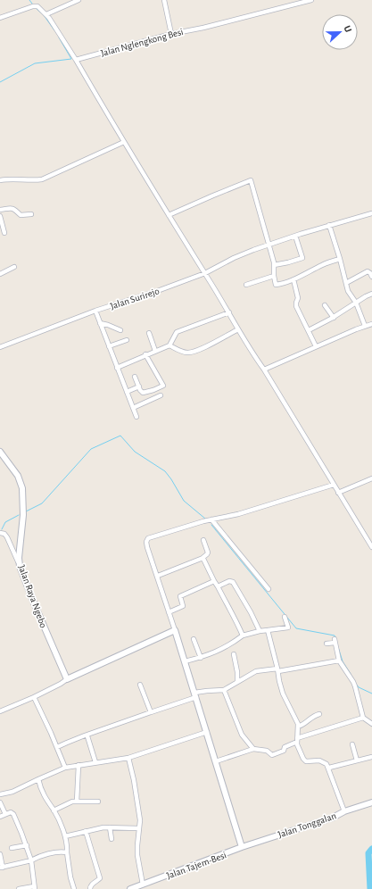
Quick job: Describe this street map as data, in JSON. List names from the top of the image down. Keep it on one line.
{"streets":{"street":["Jalan Nglengkong Besi","Jalan Surirejo","Jalan Raya Ngebo","Jalan Tonggalan","Jalan Tajem-Besi"]},"crossings":[["Jalan Tonggalan","Jalan Tajem-Besi"]],"north":"right"}
